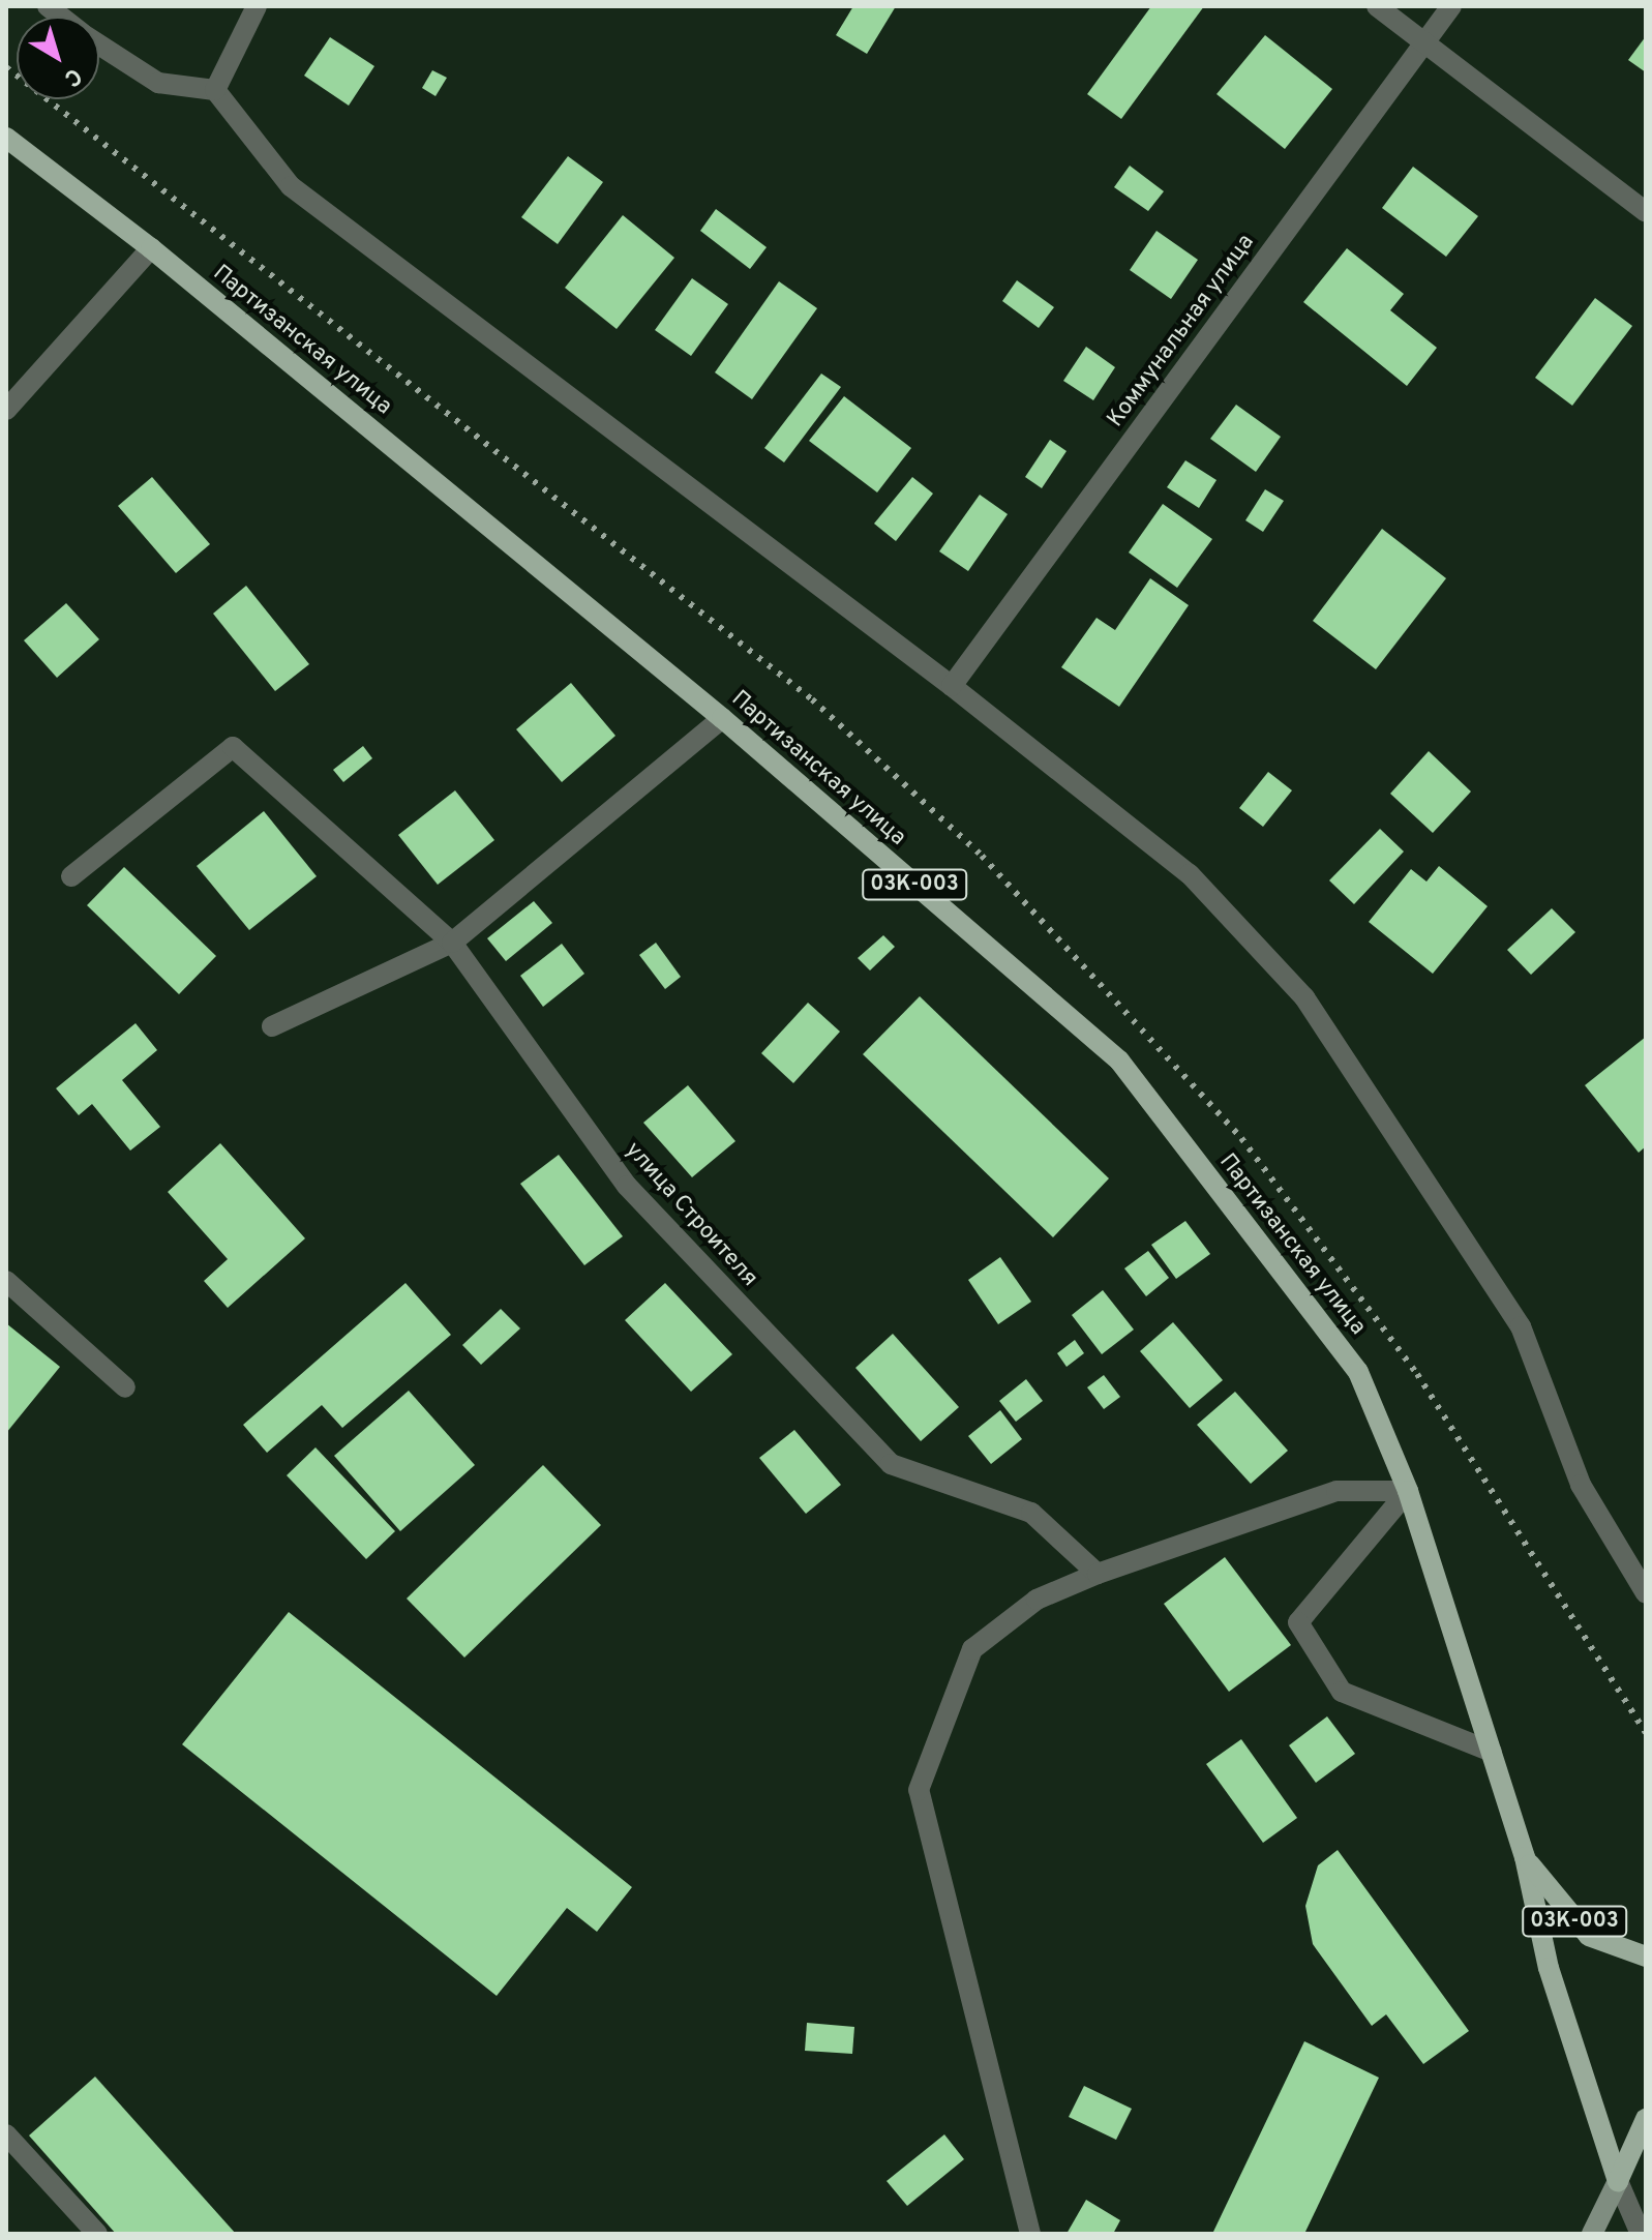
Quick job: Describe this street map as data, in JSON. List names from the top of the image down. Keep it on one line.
{"streets":{"main road":["Партизанская улица","03К-003"],"street":["Коммунальная улица","улица Строителя"]},"crossings":[["Партизанская улица","03К-003"]],"north":"bottom right"}
